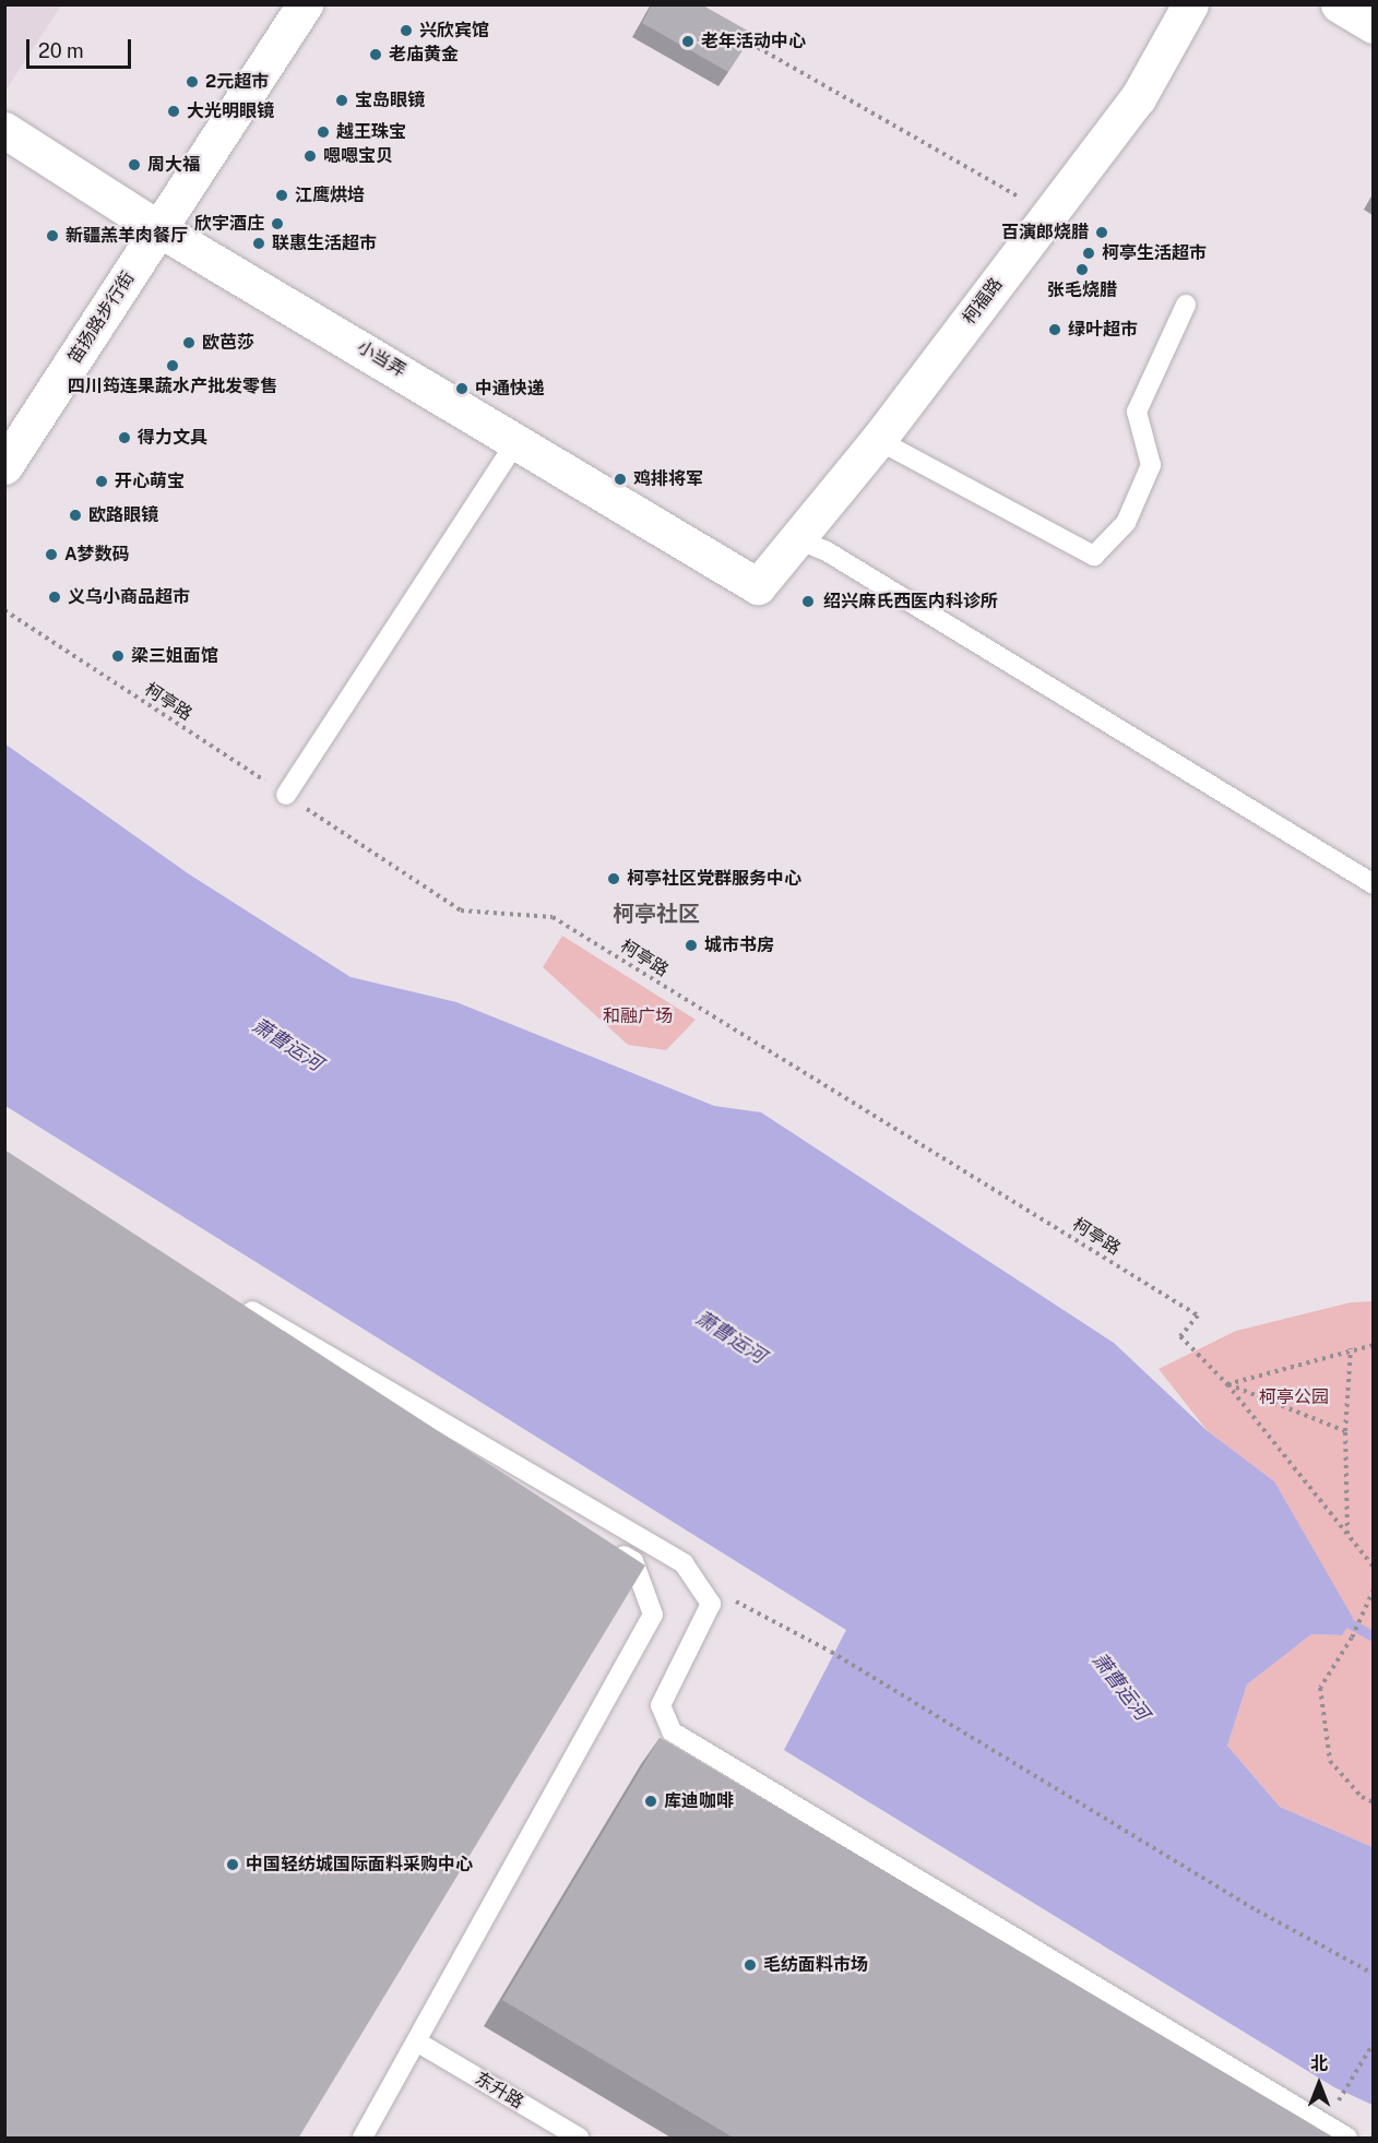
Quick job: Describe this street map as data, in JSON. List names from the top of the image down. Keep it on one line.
{"streets":{"street":["柯福路","笛扬路步行街","小当弄"],"lane":["东升路"],"path":["柯亭路"]},"crossings":[["柯福路","小当弄"],["笛扬路步行街","小当弄"]],"districts":["柯亭社区"],"water":["萧曹运河"],"parks":["和融广场","柯亭公园"],"places":["兴欣宾馆","老年活动中心","老庙黄金","2元超市","宝岛眼镜","大光明眼镜","越王珠宝","嗯嗯宝贝","周大福","江鹰烘培","欣宇酒庄","百演郎烧腊","新疆羔羊肉餐厅","联惠生活超市","柯亭生活超市","张毛烧腊","绿叶超市","欧芭莎","四川筠连果蔬水产批发零售","中通快递","得力文具","鸡排将军","开心萌宝","欧路眼镜","A梦数码","义乌小商品超市","绍兴麻氏西医内科诊所","梁三姐面馆","柯亭社区党群服务中心","城市书房","库迪咖啡","中国轻纺城国际面料采购中心","毛纺面料市场"],"scale_bar":"20 m","north":"top"}
